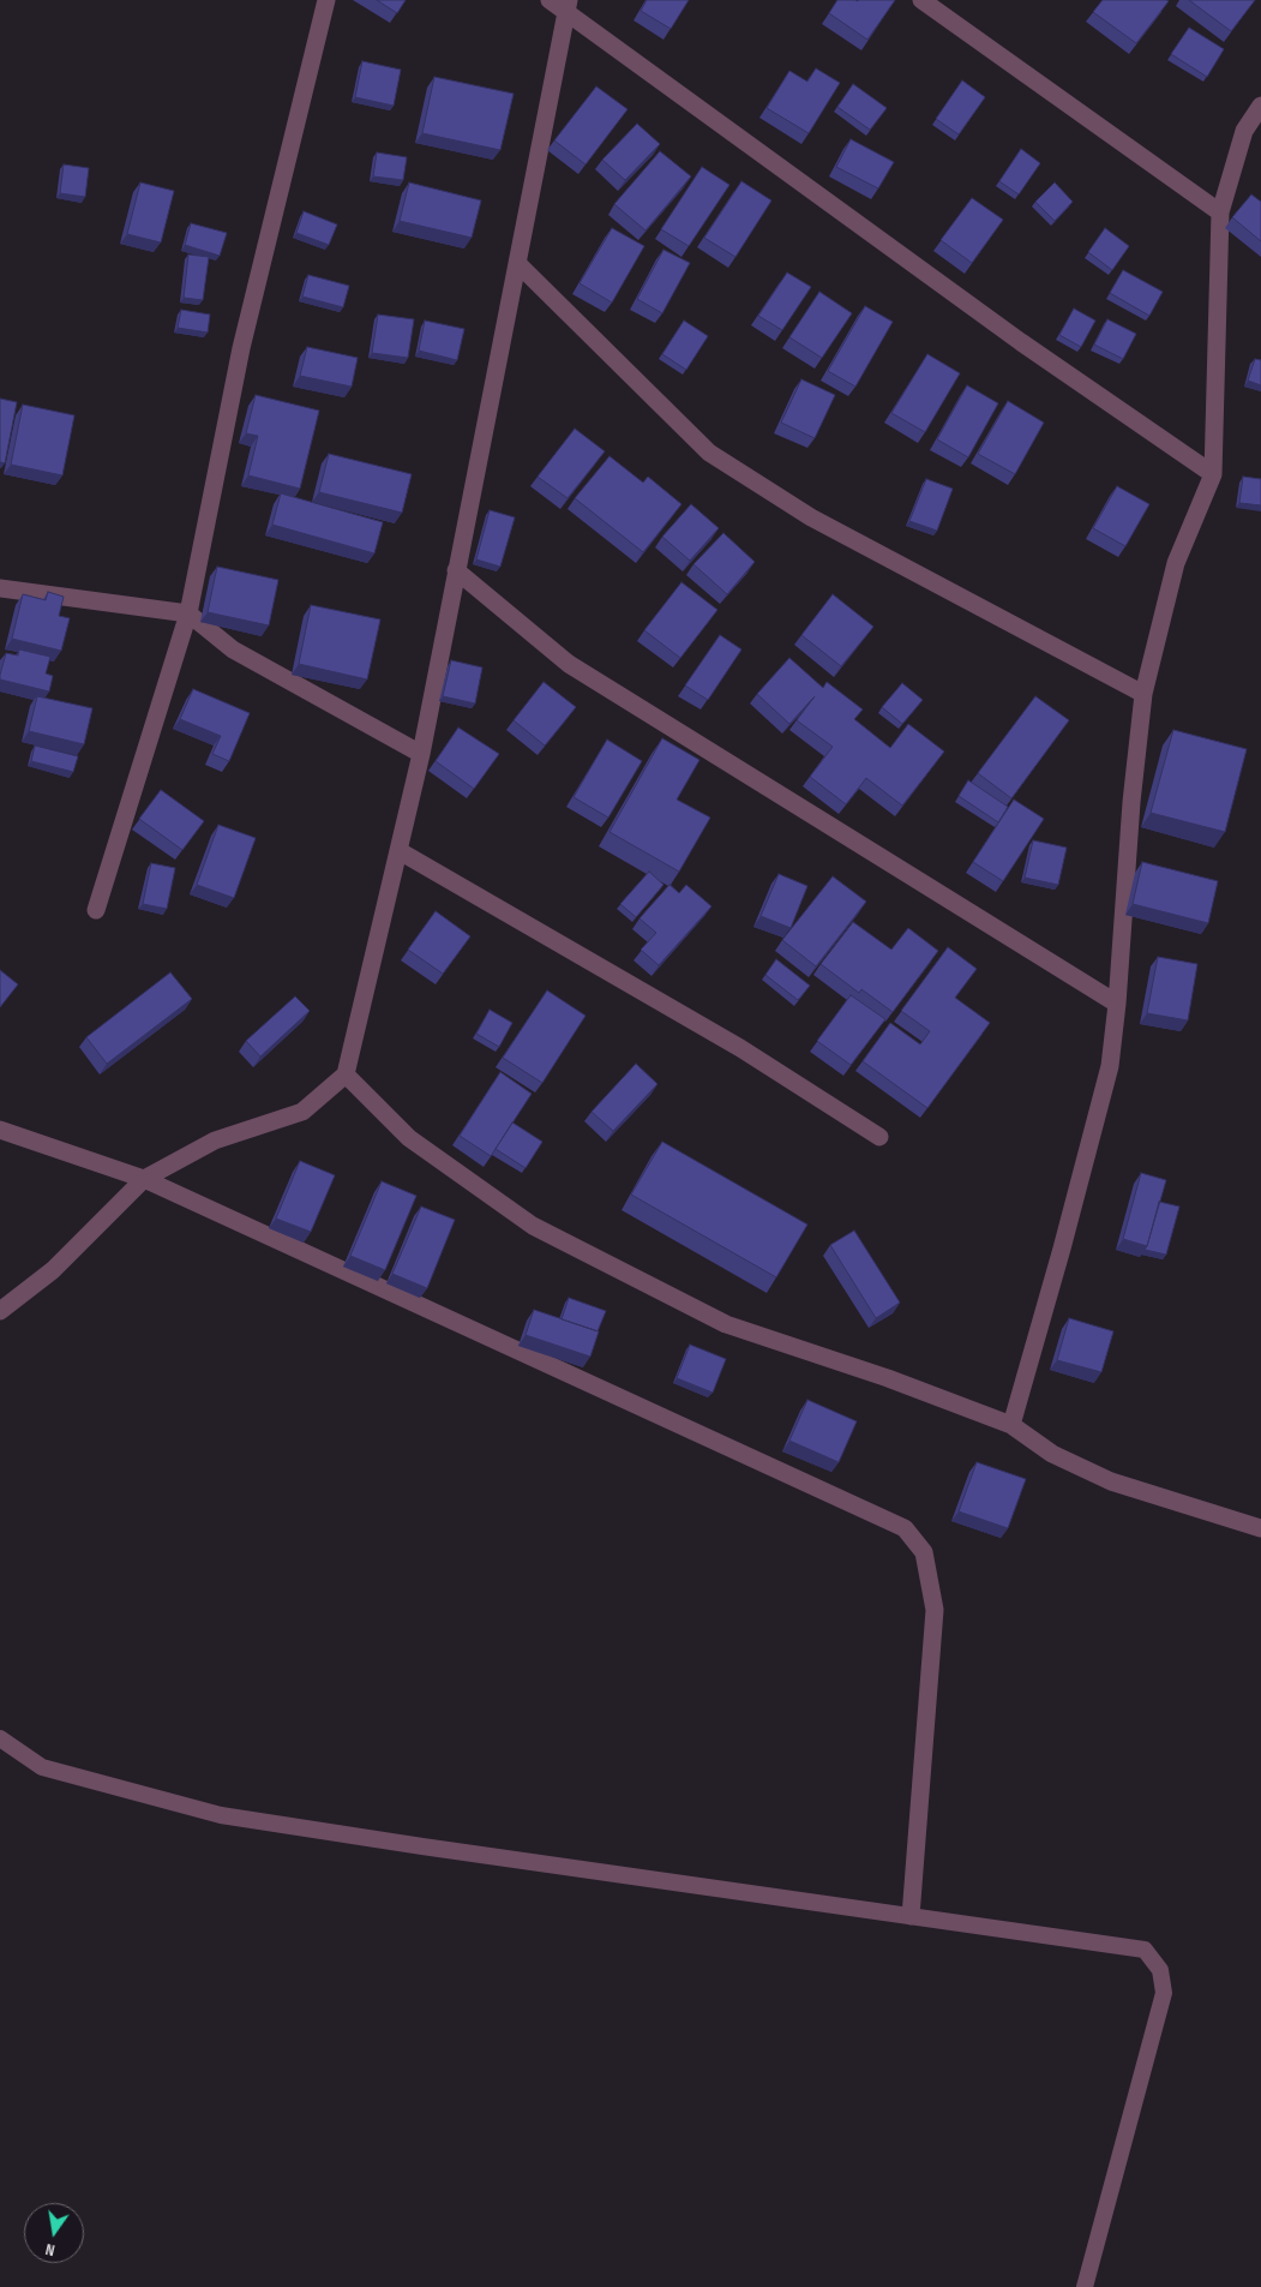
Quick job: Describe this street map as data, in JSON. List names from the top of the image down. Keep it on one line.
{"north":"bottom"}
